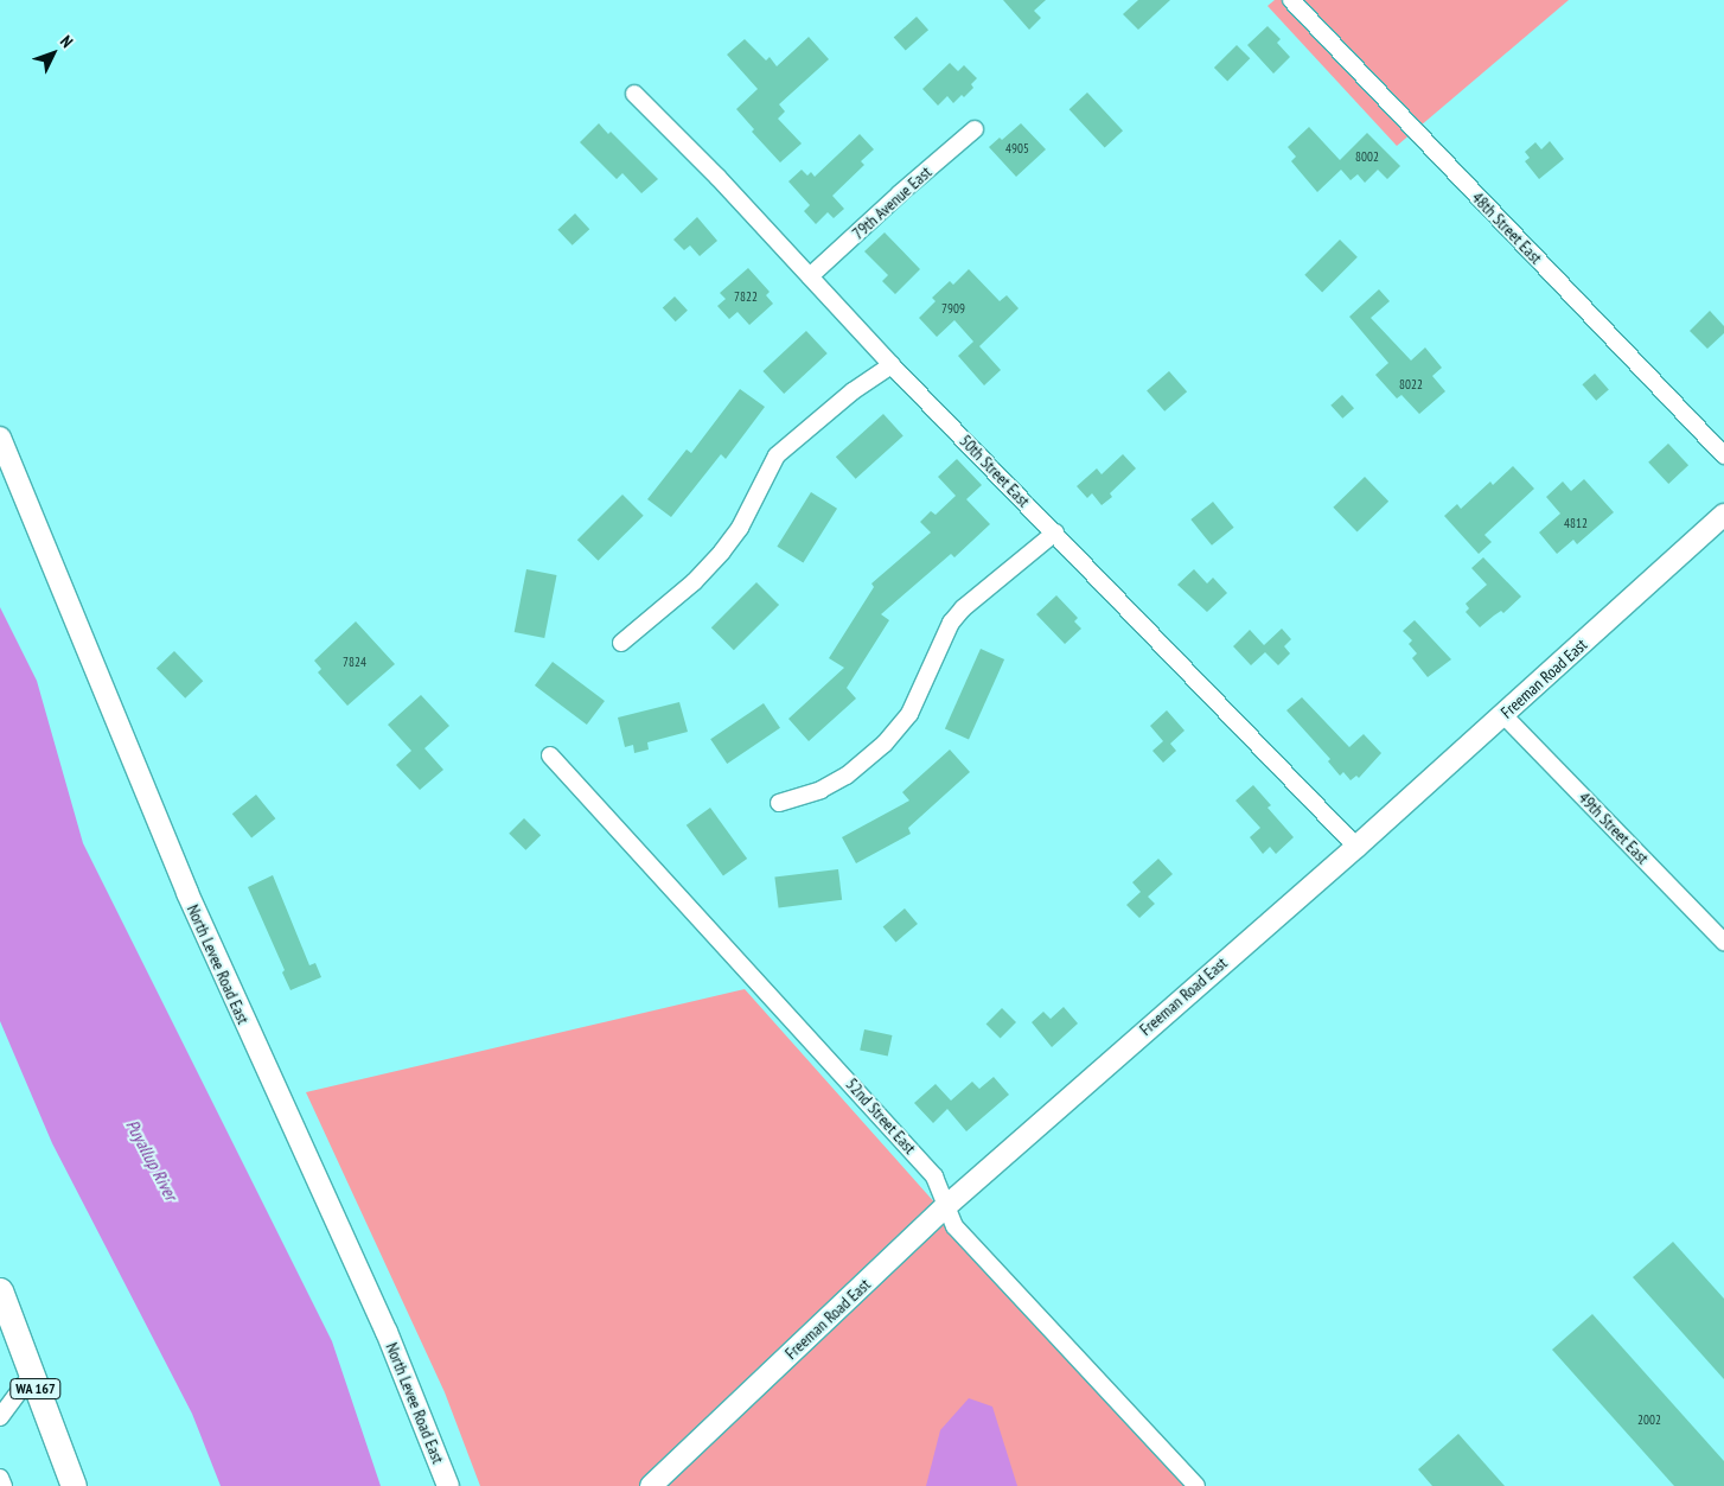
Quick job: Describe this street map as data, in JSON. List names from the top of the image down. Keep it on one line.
{"streets":{"main road":["WA 167"],"street":["79th Avenue East","48th Street East","50th Street East","Freeman Road East","49th Street East","North Levee Road East","52nd Street East"]},"crossings":[["79th Avenue East","50th Street East"],["50th Street East","Freeman Road East"],["Freeman Road East","49th Street East"],["Freeman Road East","52nd Street East"]],"water":["Puyallup River"],"house_numbers":["4905","8002","7822","7909","8022","4812","7824","2002"],"north":"top right"}
